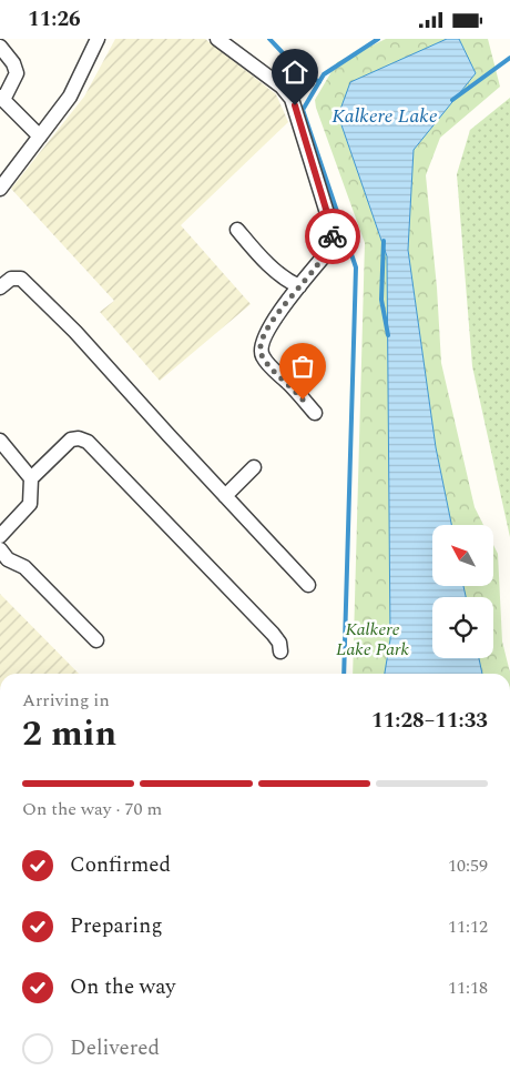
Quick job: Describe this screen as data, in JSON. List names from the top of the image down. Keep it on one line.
{"water":["Kalkere Lake"],"parks":["Kalkere Lake Park"],"north":"top left","page":{"status":"11:26","heading":["2 min","Arriving in","11:28–11:33"],"bar":"On the way · 70 m","list":[["Confirmed","10:59"],["Preparing","11:12"],["On the way","11:18"],"Delivered"]}}
